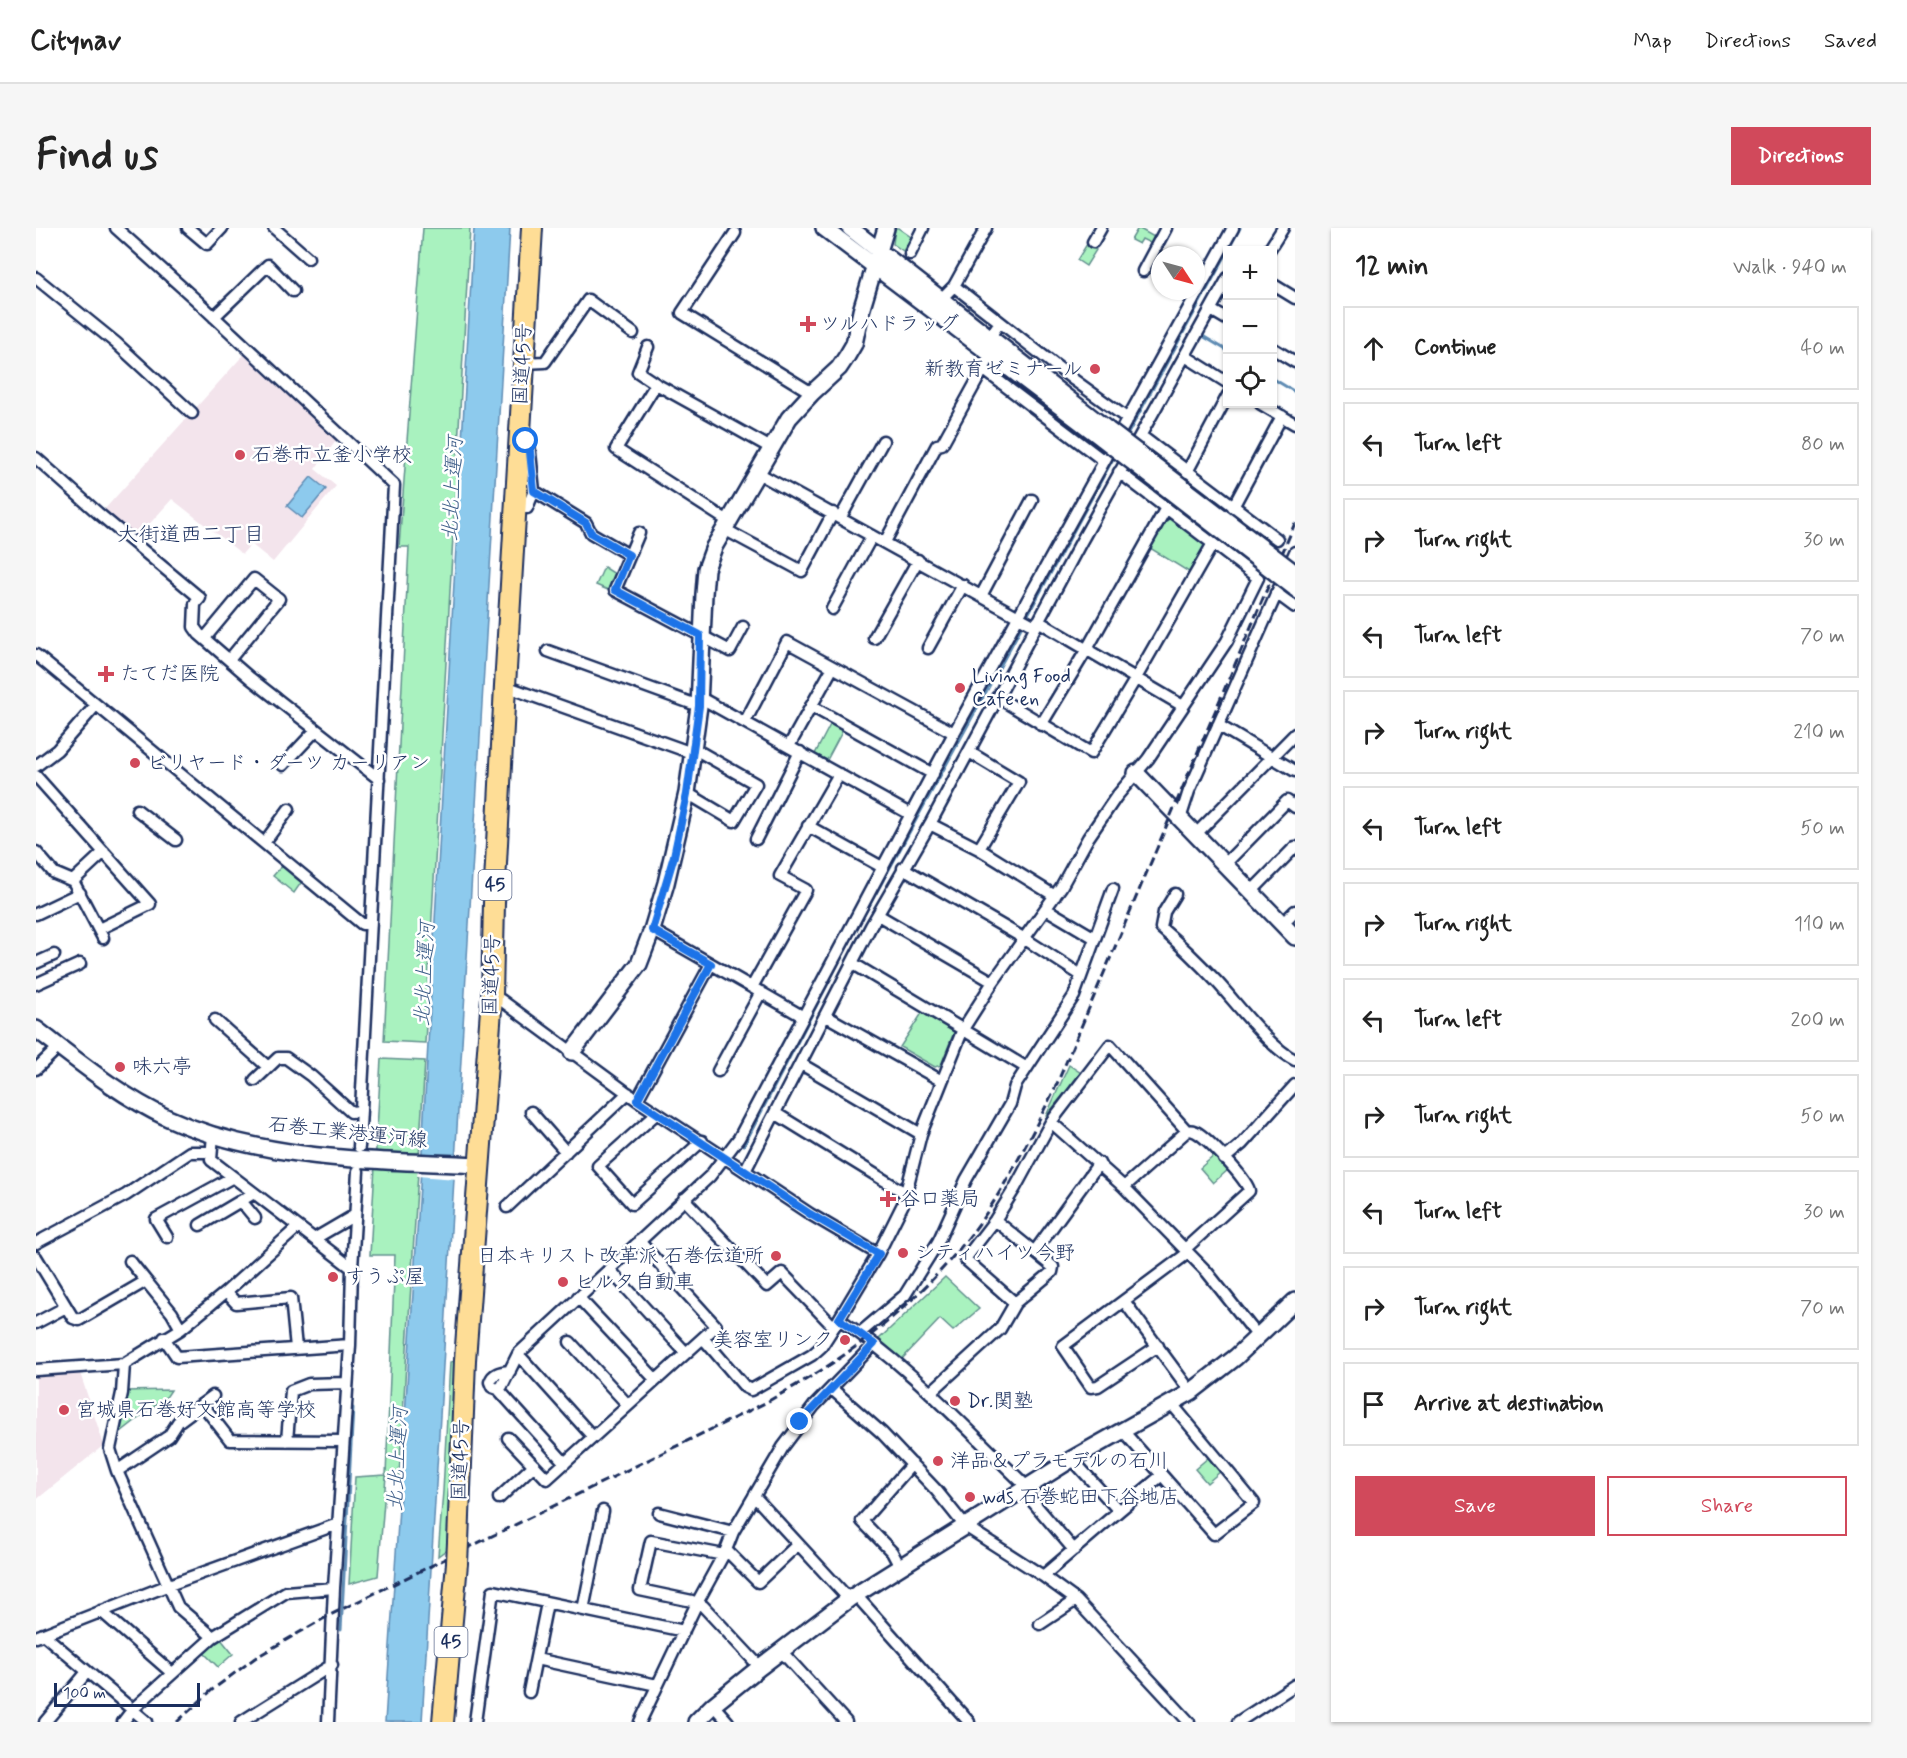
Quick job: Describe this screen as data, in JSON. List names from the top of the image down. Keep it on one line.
{"streets":{"highway":["国道45号","45"],"street":["石巻工業港運河線"]},"crossings":[["国道45号","石巻工業港運河線"]],"districts":["大街道西二丁目"],"water":["北北上運河"],"places":{"health":["ツルハドラッグ","たてだ医院","谷口薬局"],"other":["新教育ゼミナール","石巻市立釜小学校","Living Food Cafe en","ビリヤード・ダーツ カーリアン","味六亭","シティハイツ今野","日本キリスト改革派 石巻伝道所","すうぷ屋","ヒルタ自動車","美容室リンク","Dr.関塾","宮城県石巻好文館高等学校","洋品＆プラモデルの石川","wds 石巻蛇田下谷地店"]},"scale_bar":"100 m","north":"bottom right","page":{"header":"Citynav","nav":["Map","Directions","Saved"],"buttons":["Directions",["Save","Share"]],"title":"Find us","heading":["12 min","Walk · 940 m"],"map_buttons":["+","−"],"list":[["Continue","40 m"],["Turn left","80 m"],["Turn right","30 m"],["Turn left","70 m"],["Turn right","210 m"],["Turn left","50 m"],["Turn right","110 m"],["Turn left","200 m"],["Turn right","50 m"],["Turn left","30 m"],["Turn right","70 m"],"Arrive at destination"],"scale":"100 m"}}
